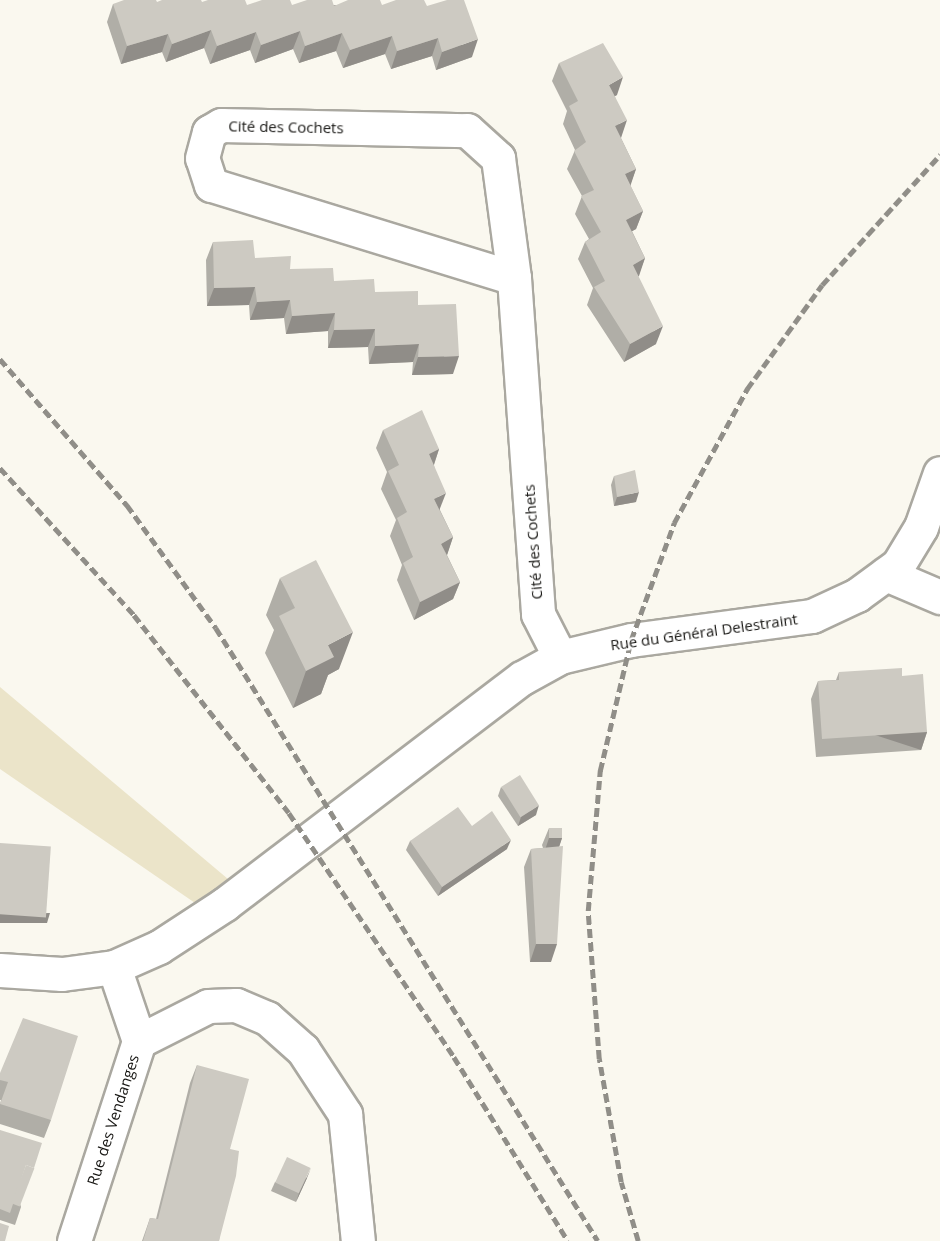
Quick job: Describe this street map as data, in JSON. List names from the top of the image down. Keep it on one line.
{"streets":{"street":["Cité des Cochets","Rue du Général Delestraint","Rue des Vendanges"]},"crossings":[["Cité des Cochets","Rue du Général Delestraint"],["Rue du Général Delestraint","Rue des Vendanges"]]}
